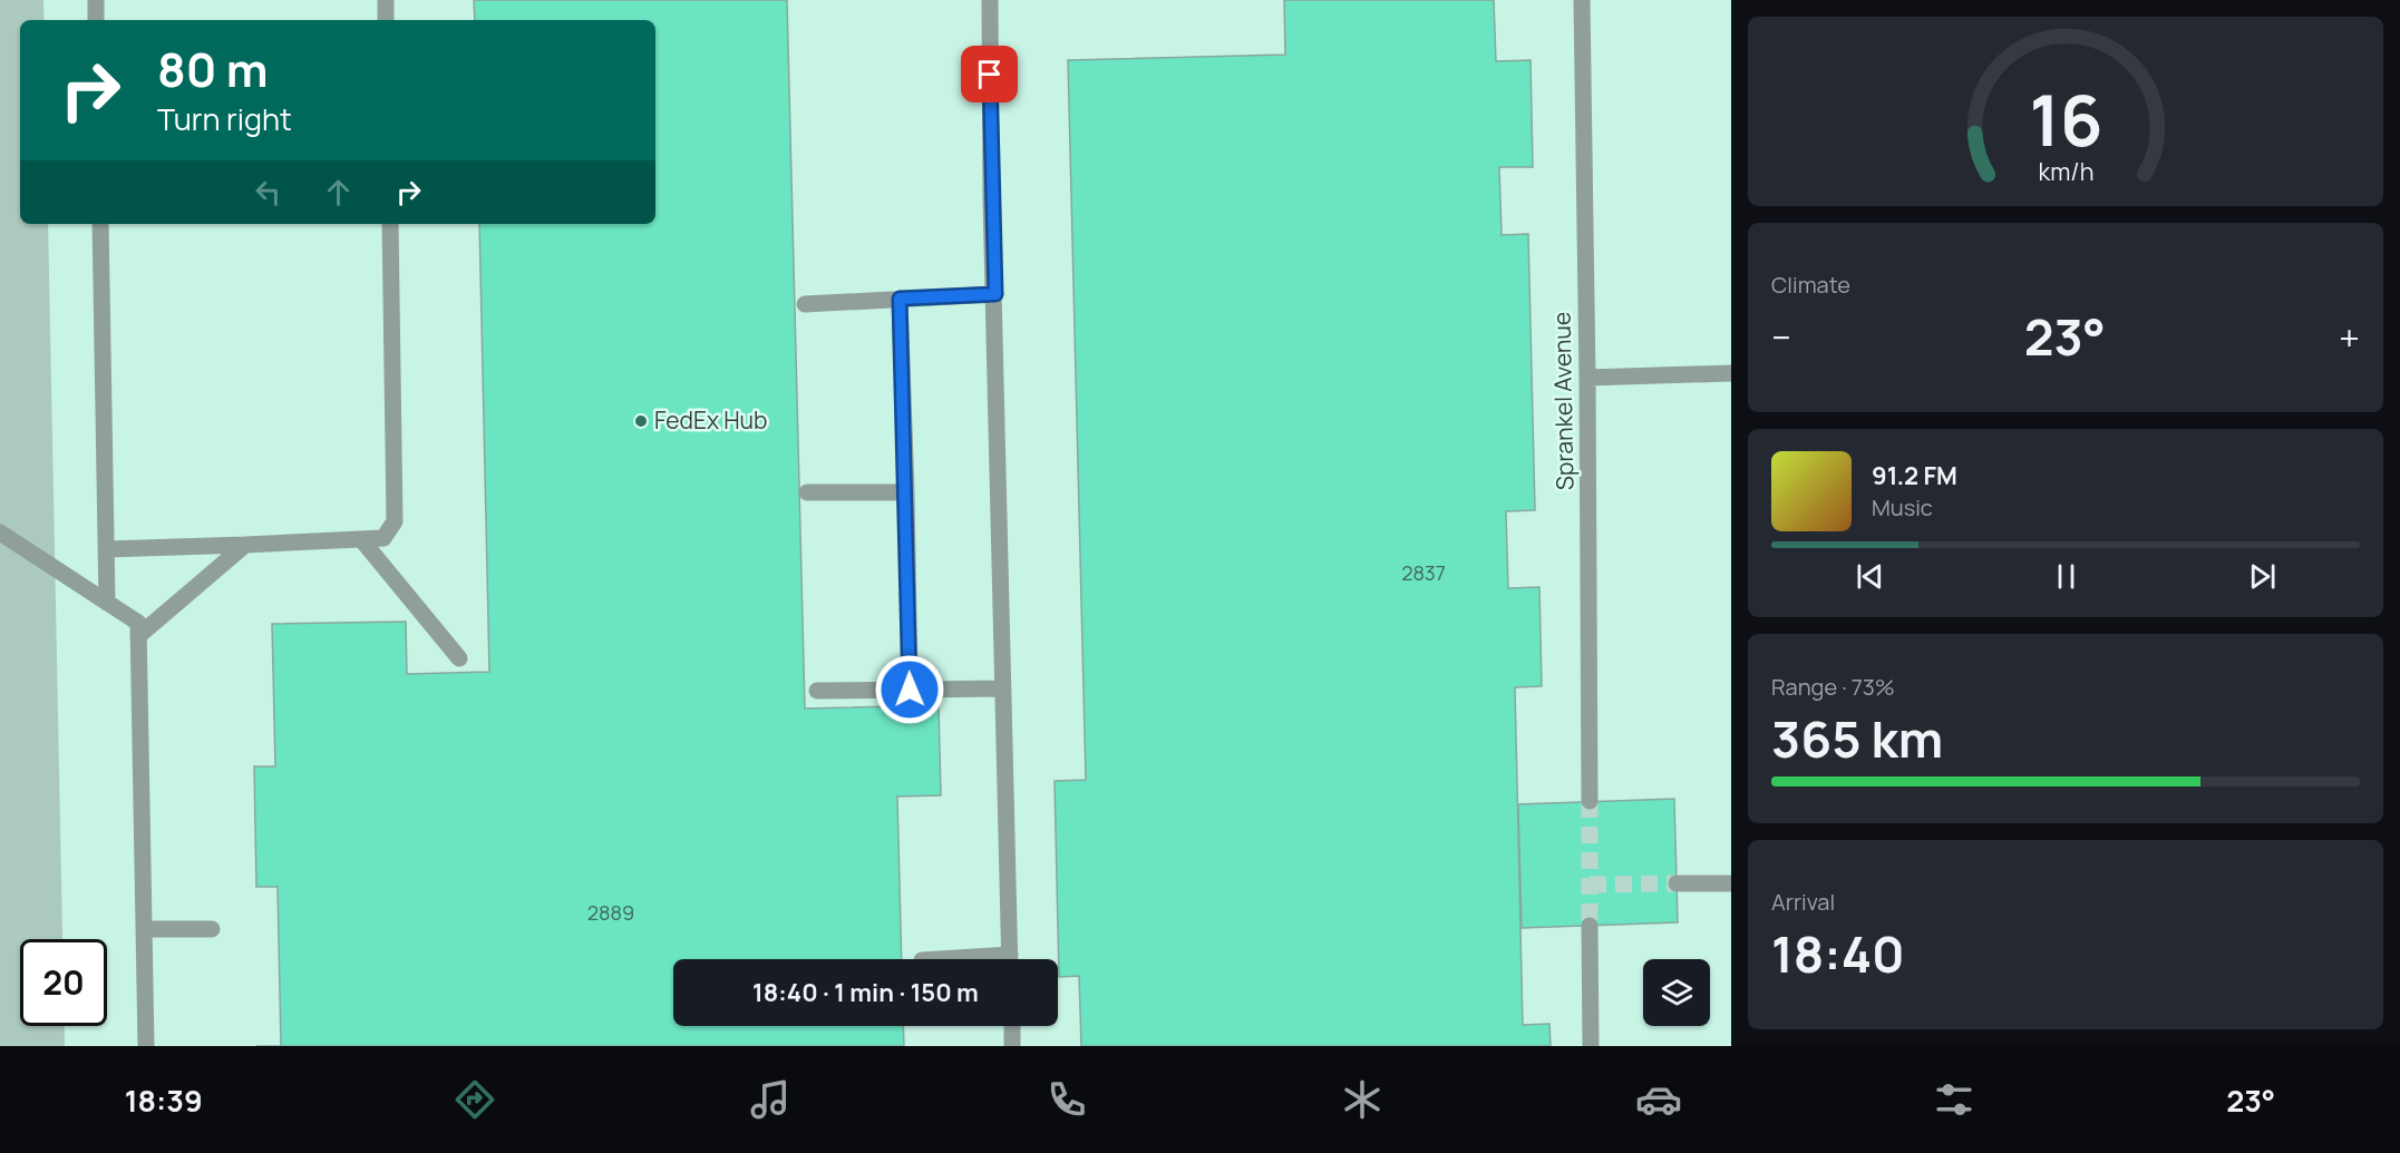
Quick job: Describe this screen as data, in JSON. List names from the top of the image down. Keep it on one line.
{"streets":{"street":["Sprankel Avenue"]},"places":["FedEx Hub"],"house_numbers":["2837","2889"],"page":{"turn":["80 m","Turn right"],"tile":["Climate",["Range · 73%","365 km"],["Arrival","18:40"]],"heat":["−","23°","+"],"song":["91.2 FM","Music"],"limit":"20","trip":"18:40 · 1 min · 150 m","tabs":["18:39","23°"],"gauge":["16","km/h"]}}
